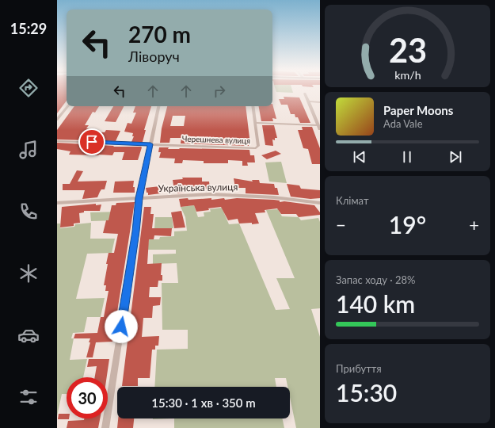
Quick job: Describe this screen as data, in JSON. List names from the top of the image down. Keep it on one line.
{"streets":{"street":["Черешнева вулиця","Українська вулиця"]},"page":{"tabs":"15:29","turn":["270 m","Ліворуч"],"song":["Paper Moons","Ada Vale"],"tile":["Клімат",["Запас ходу · 28%","140 km"],["Прибуття","15:30"]],"heat":["−","19°","+"],"limit":"30","trip":"15:30 · 1 хв · 350 m","gauge":["23","km/h"]}}
